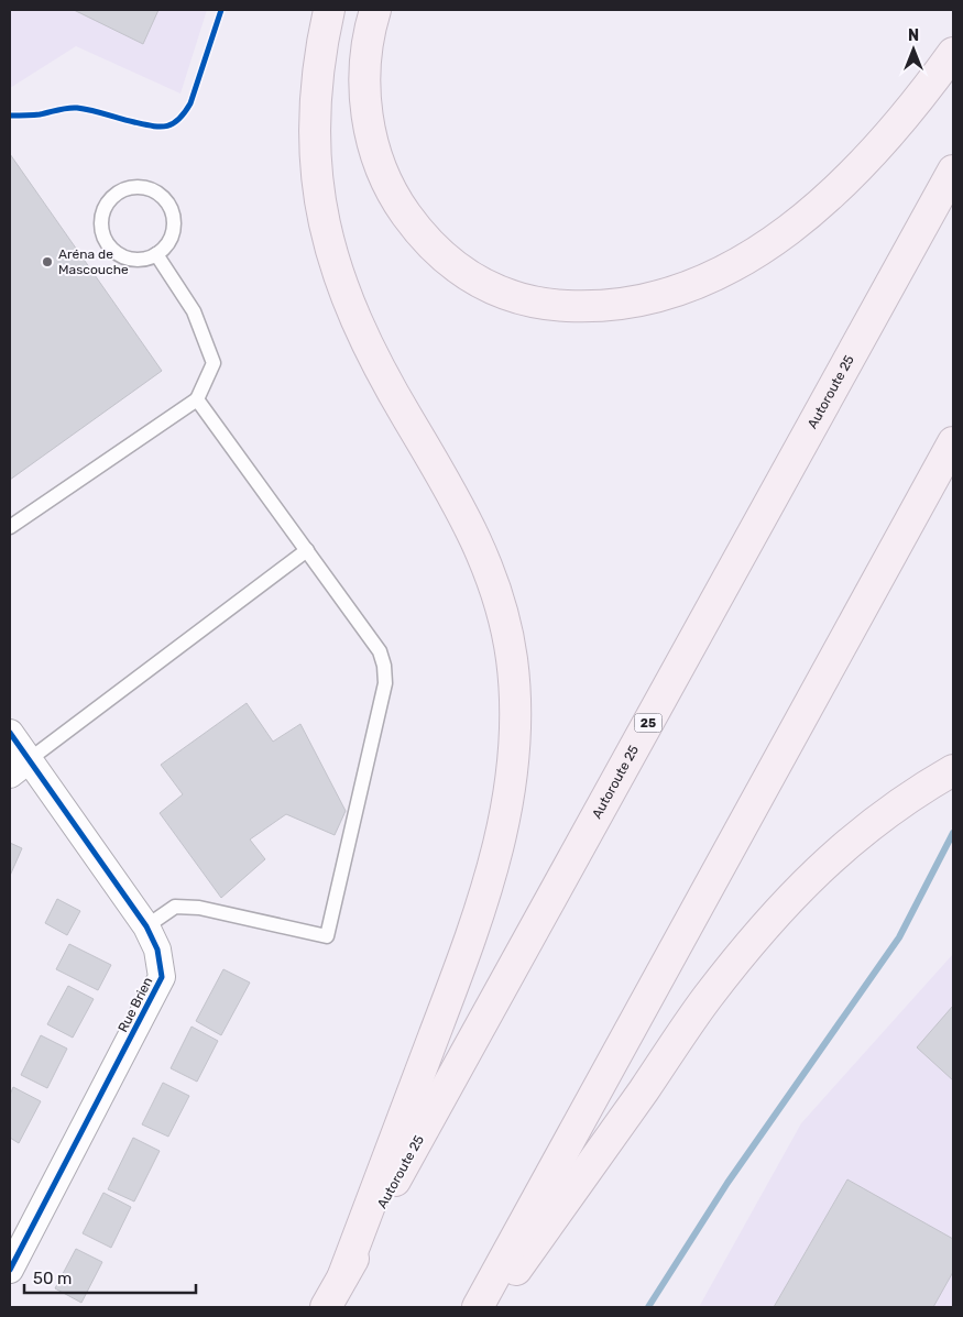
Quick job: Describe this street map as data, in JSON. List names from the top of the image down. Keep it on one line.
{"streets":{"highway":["Autoroute 25","25"],"street":["Rue Brien"]},"places":["Aréna de Mascouche"],"scale_bar":"50 m","north":"top"}
